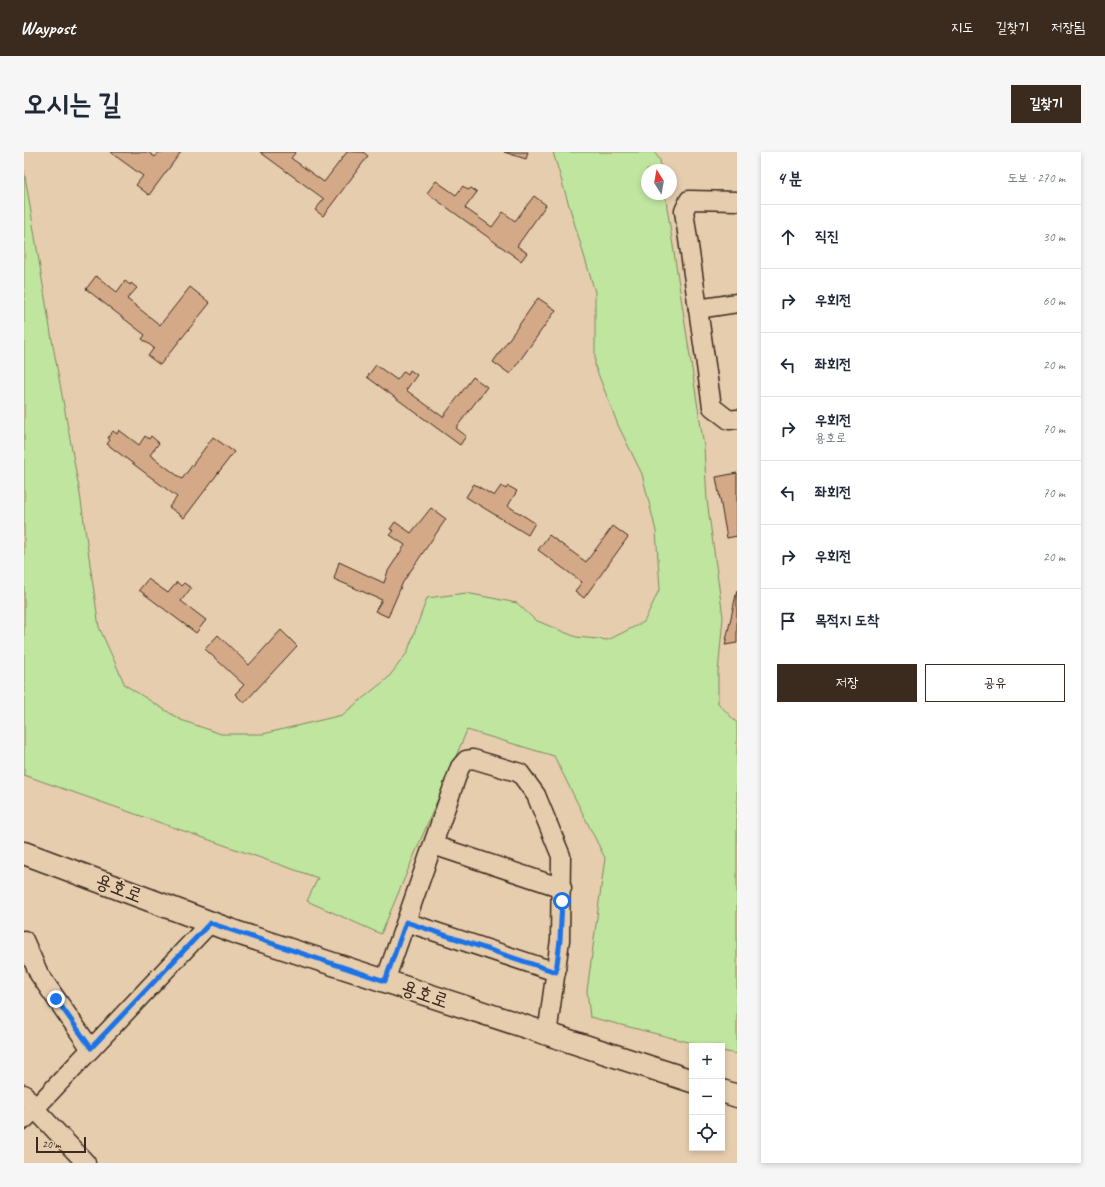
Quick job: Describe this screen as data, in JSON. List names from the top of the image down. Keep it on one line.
{"streets":{"street":["용호로"]},"scale_bar":"20 m","north":"top","page":{"header":"Waypost","nav":["지도","길찾기","저장됨"],"buttons":["길찾기",["저장","공유"]],"title":"오시는 길","heading":["4 분","도보 · 270 m"],"list":[["직진","30 m"],["우회전","60 m"],["좌회전","20 m"],["우회전","용호로","70 m"],["좌회전","70 m"],["우회전","20 m"],"목적지 도착"],"map_buttons":["+","−"],"scale":"20 m"}}
